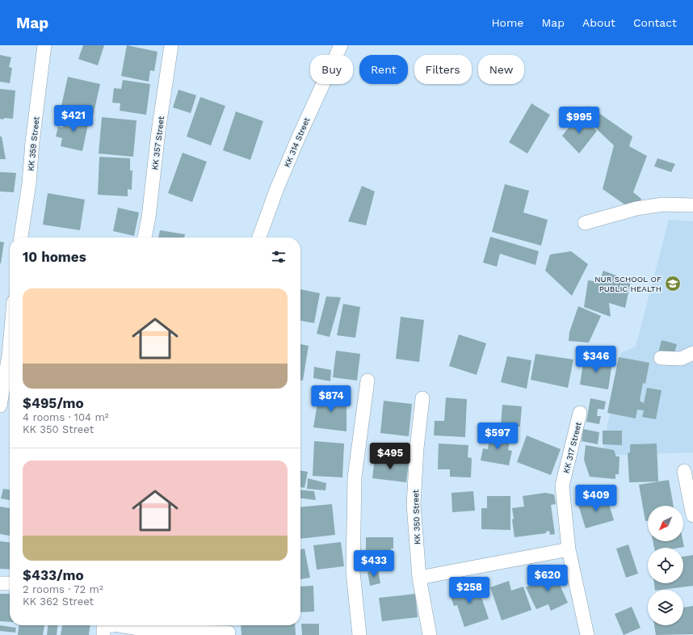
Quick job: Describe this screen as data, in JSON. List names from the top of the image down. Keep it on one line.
{"streets":{"street":["KK 314 Street","KK 357 Street","KK 359 Street","KK 317 Street","KK 350 Street"]},"places":{"school or university":["NUR SCHOOL OF PUBLIC HEALTH"]},"north":"bottom left","page":{"header":"Map","nav":["Home","Map","About","Contact"],"chip":["Buy","Rent","Filters","New"],"price":["$421","$995","$346","$874","$597","$495","$409","$433","$620","$258"],"heading":"10 homes","list":[{"name":"$495/mo","note":"4 rooms · 104 m² · KK 350 Street"},{"name":"$433/mo","note":"2 rooms · 72 m² · KK 362 Street"}]}}
